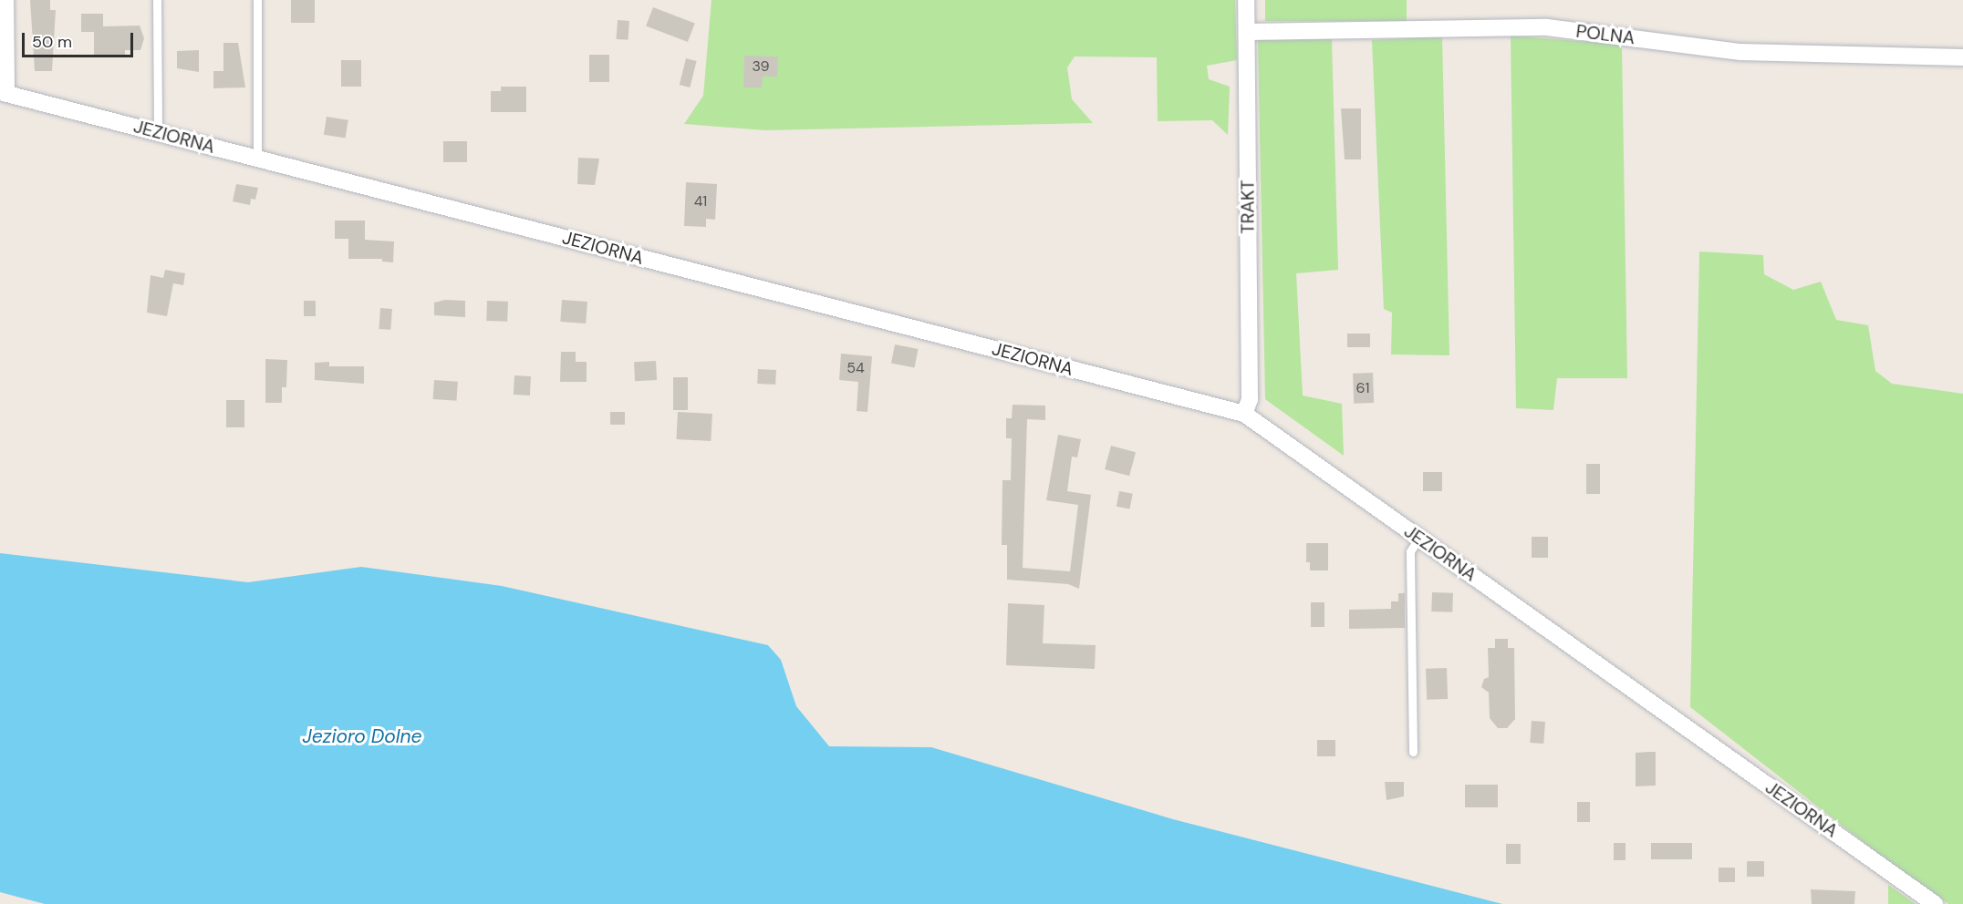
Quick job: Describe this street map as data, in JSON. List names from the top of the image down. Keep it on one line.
{"streets":{"street":["POLNA","JEZIORNA","TRAKT"]},"crossings":[["POLNA","TRAKT"],["JEZIORNA","TRAKT"]],"water":["Jezioro Dolne"],"house_numbers":["39","41","54","61"],"scale_bar":"50 m"}
